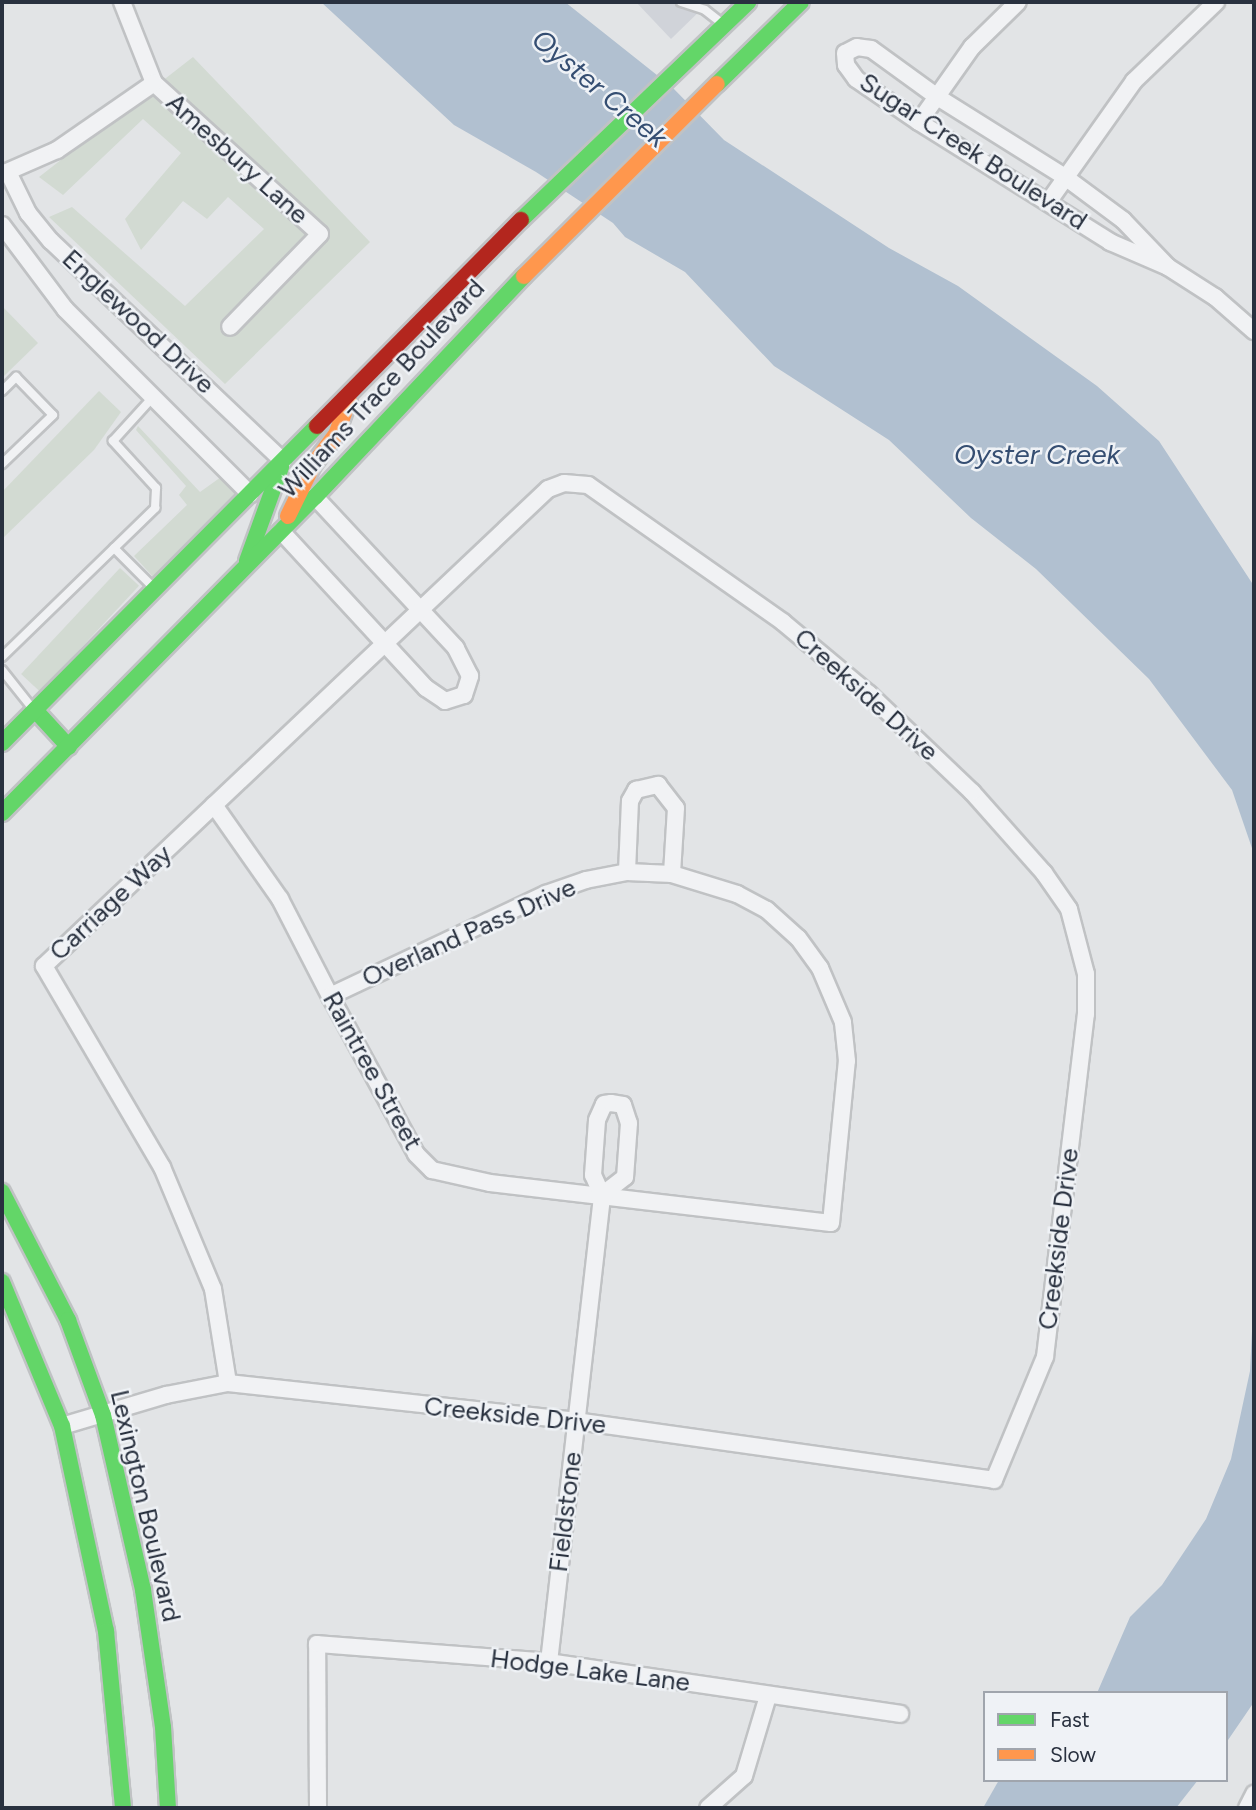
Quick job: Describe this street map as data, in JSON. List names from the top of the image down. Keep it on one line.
{"streets":{"main road":["Williams Trace Boulevard","Lexington Boulevard"],"street":["Sugar Creek Boulevard","Amesbury Lane","Englewood Drive","Creekside Drive","Carriage Way","Overland Pass Drive","Raintree Street","Fieldstone","Hodge Lake Lane"]},"crossings":[["Englewood Drive","Williams Trace Boulevard"],["Creekside Drive","Carriage Way"],["Creekside Drive","Lexington Boulevard"],["Creekside Drive","Fieldstone"],["Carriage Way","Raintree Street"],["Overland Pass Drive","Raintree Street"],["Raintree Street","Fieldstone"],["Fieldstone","Hodge Lake Lane"]],"water":["Oyster Creek"],"legend":["Fast","Slow"]}
